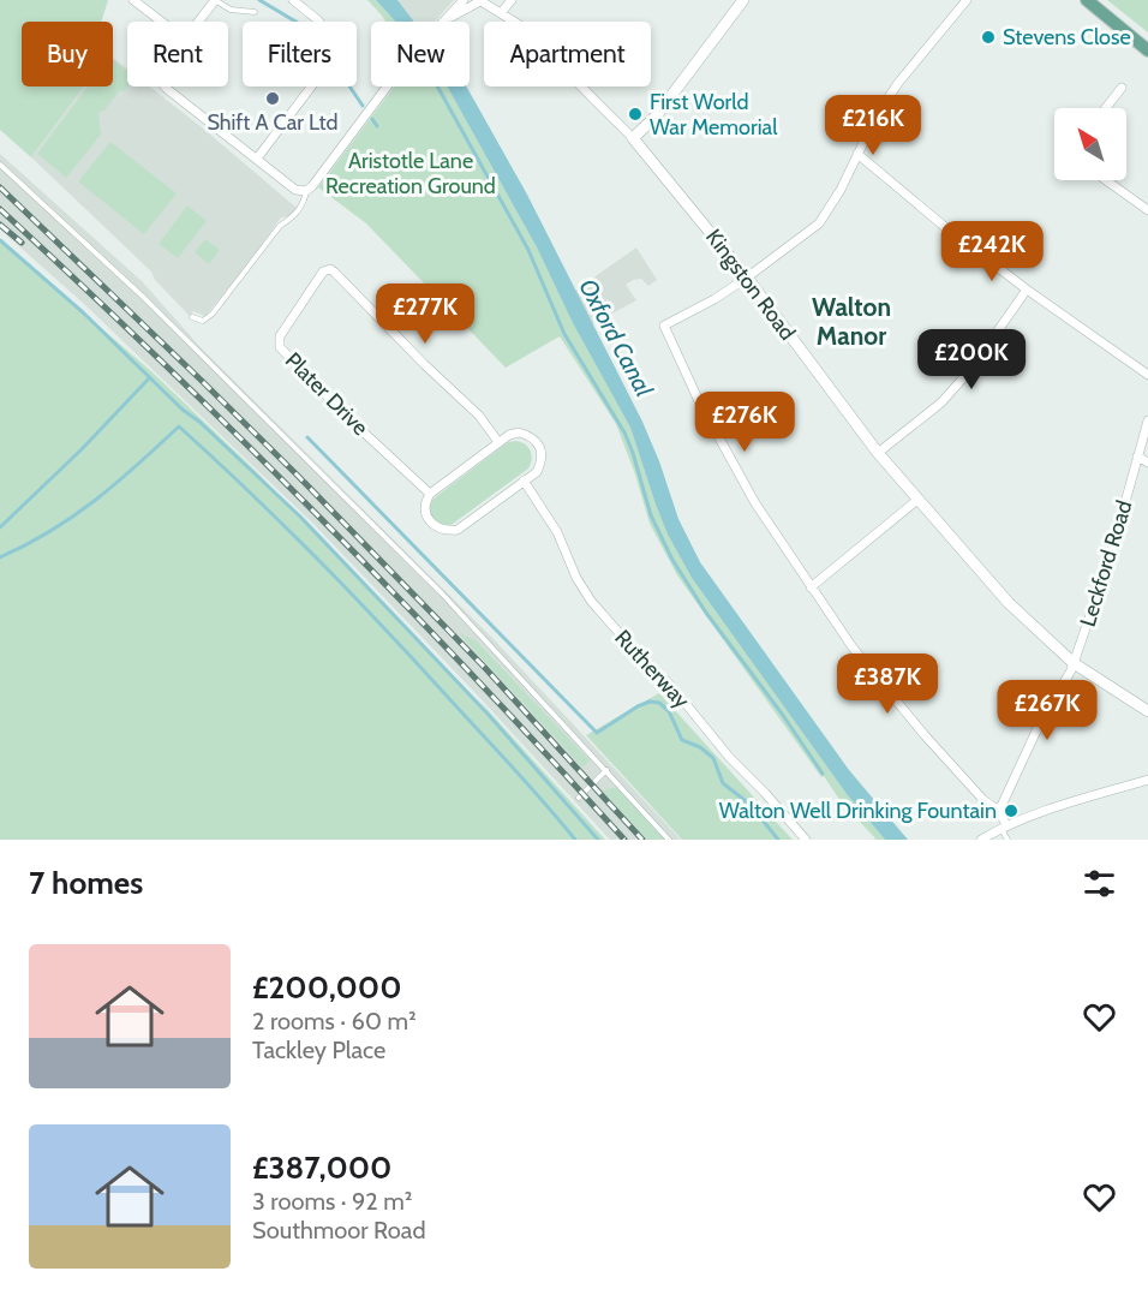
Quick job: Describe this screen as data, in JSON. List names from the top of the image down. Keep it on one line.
{"streets":{"street":["Kingston Road","Plater Drive","Leckford Road","Rutherway"]},"crossings":[["Kingston Road","Leckford Road"]],"districts":["Walton Manor"],"water":["Oxford Canal"],"parks":["Aristotle Lane Recreation Ground"],"places":["Stevens Close","Shift A Car Ltd","First World War Memorial","Walton Well Drinking Fountain"],"north":"top left","page":{"chip":["Buy","Rent","Filters","New","Apartment"],"price":["£216K","£242K","£277K","£200K","£276K","£387K","£267K"],"heading":"7 homes","list":[{"name":"£200,000","note":"2 rooms · 60 m² · Tackley Place"},{"name":"£387,000","note":"3 rooms · 92 m² · Southmoor Road"}]}}
